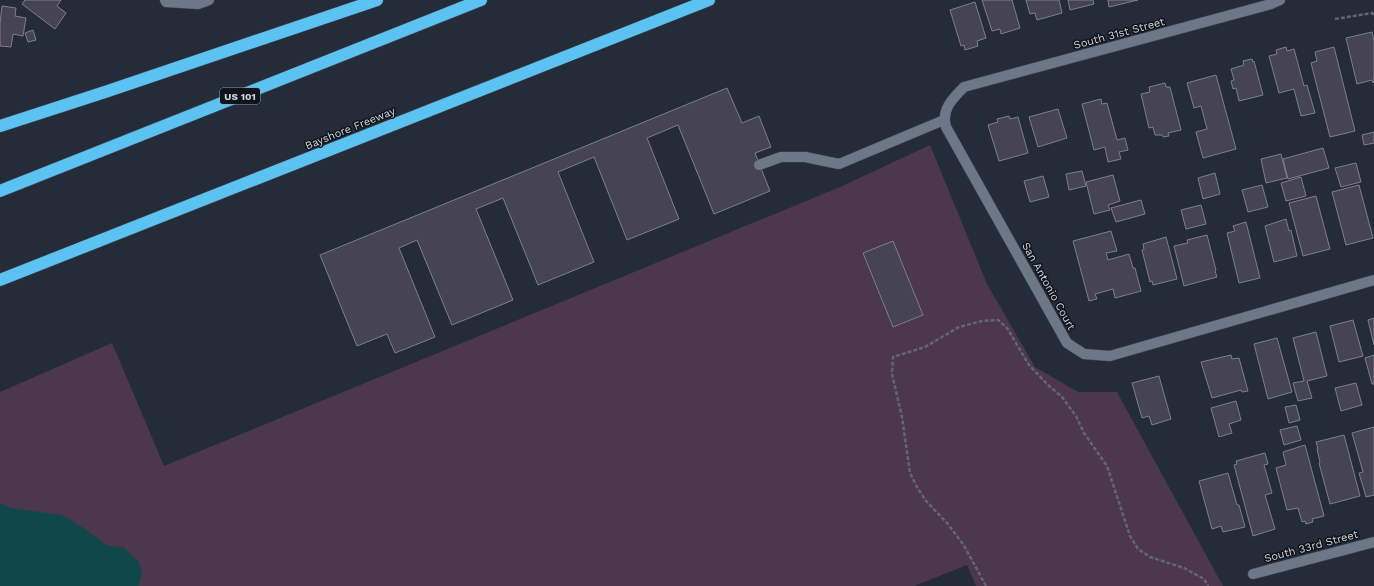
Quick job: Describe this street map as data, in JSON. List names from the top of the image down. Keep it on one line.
{"streets":{"highway":["US 101","Bayshore Freeway"],"street":["South 31st Street","San Antonio Court","South 33rd Street"]},"crossings":[["South 31st Street","San Antonio Court"]]}
